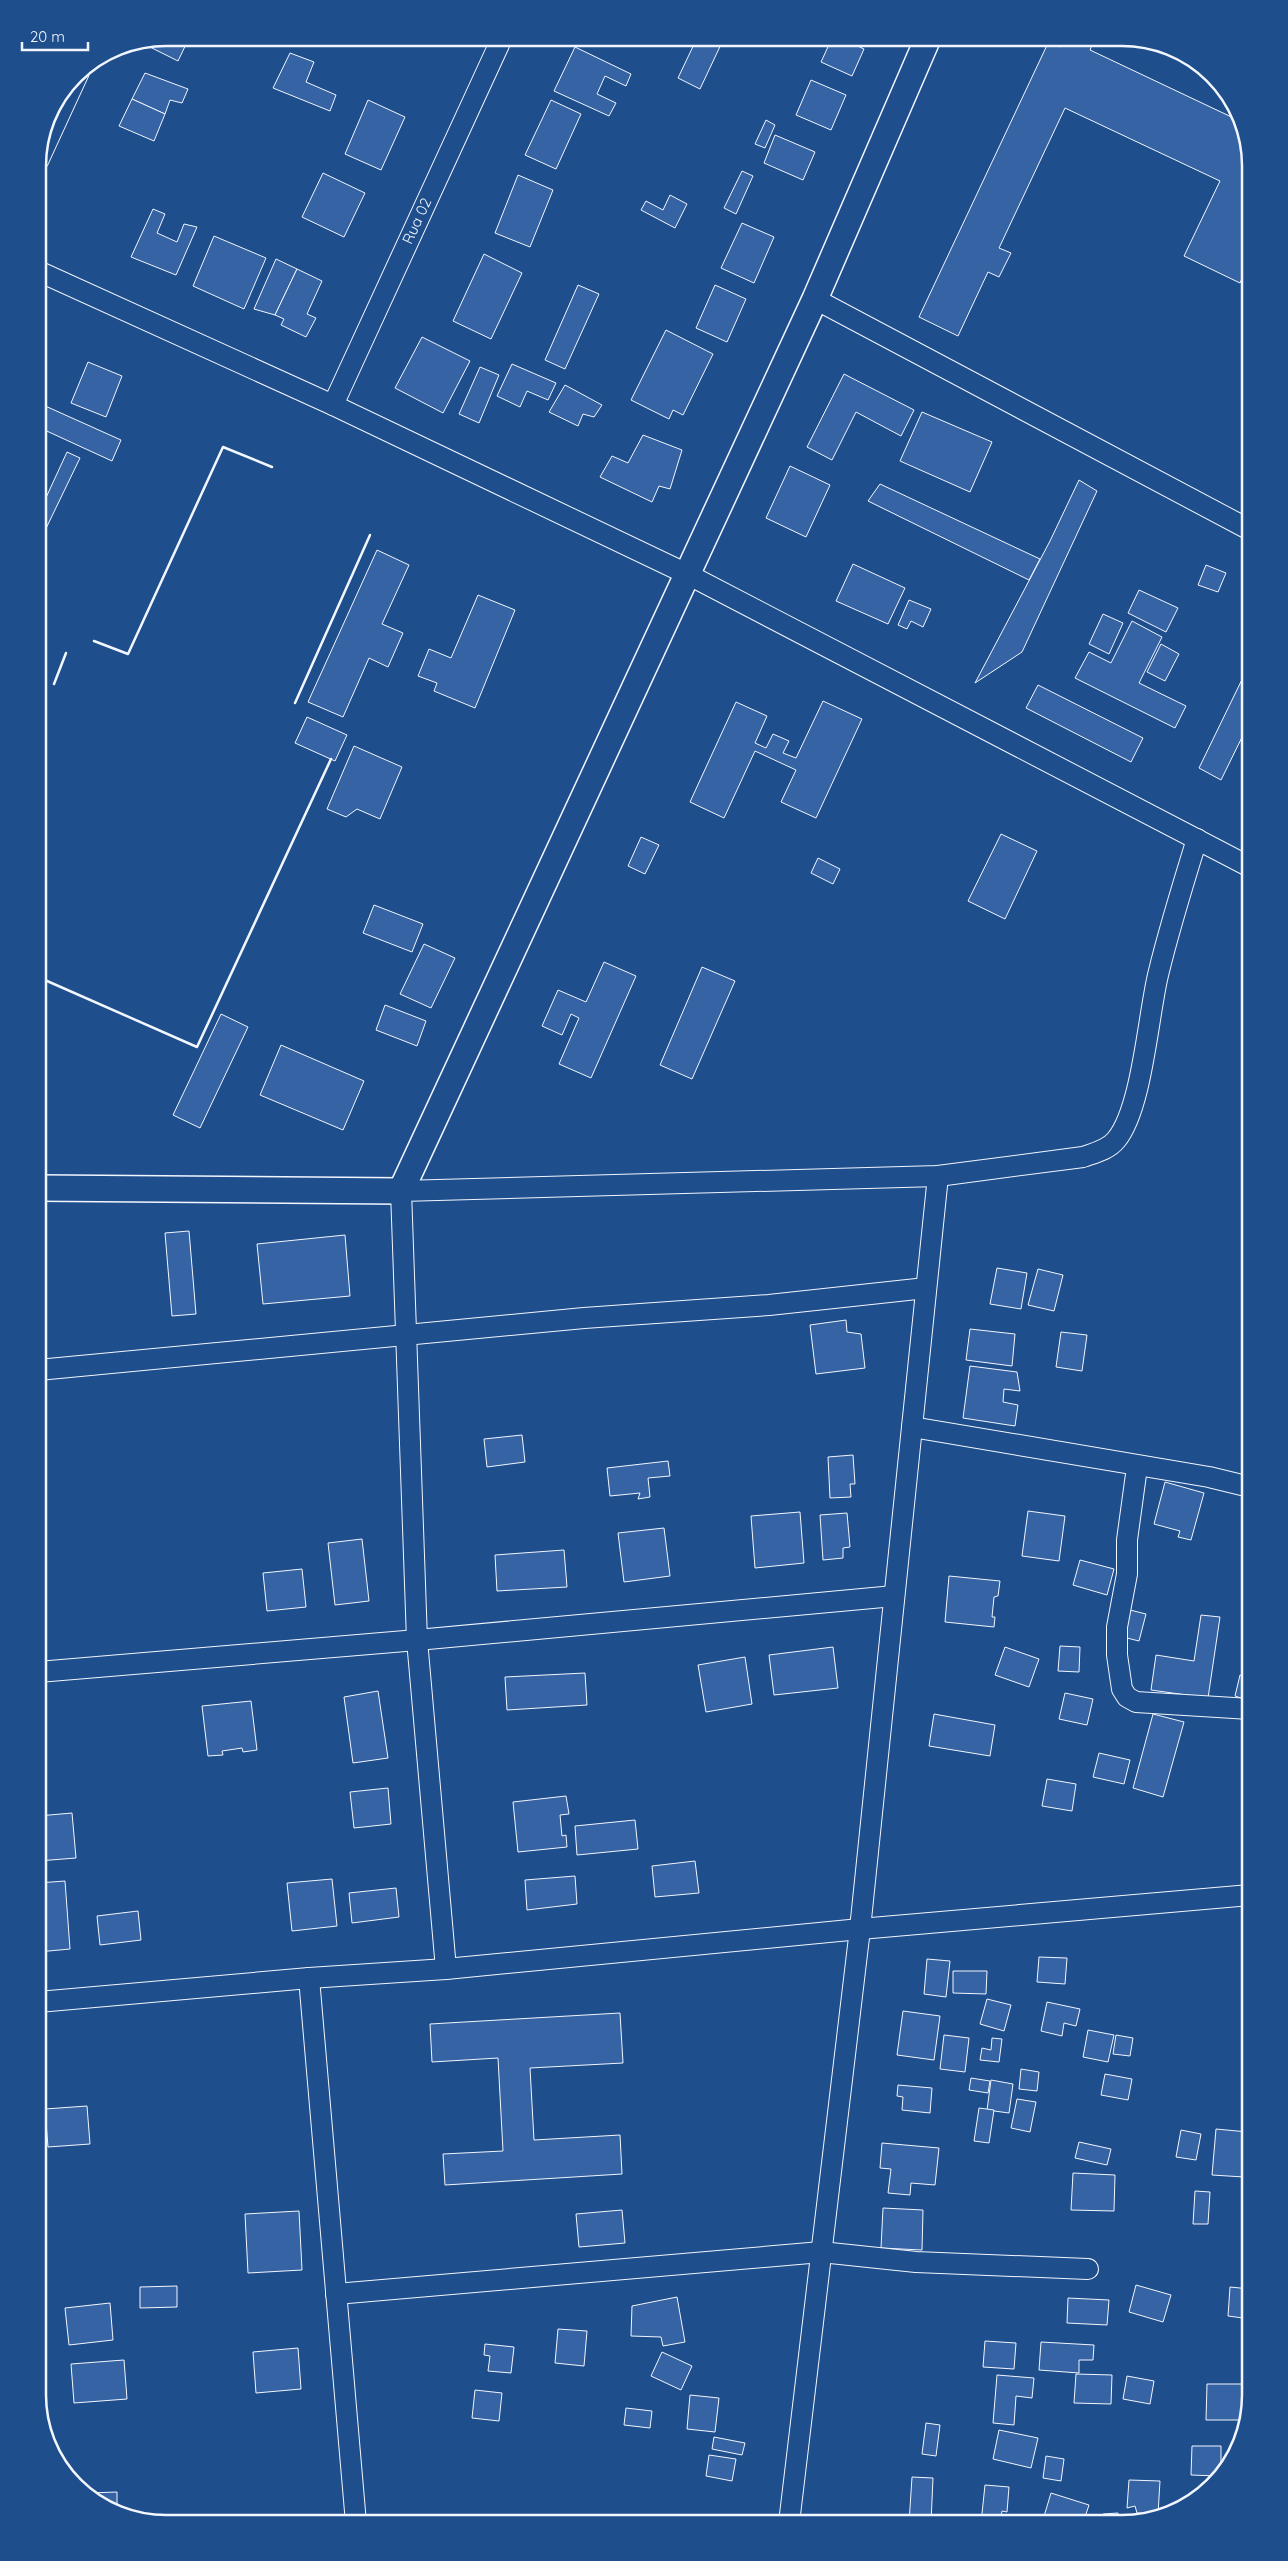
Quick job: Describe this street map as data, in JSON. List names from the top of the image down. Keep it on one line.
{"streets":{"street":["Rua 02"]},"scale_bar":"20 m"}
